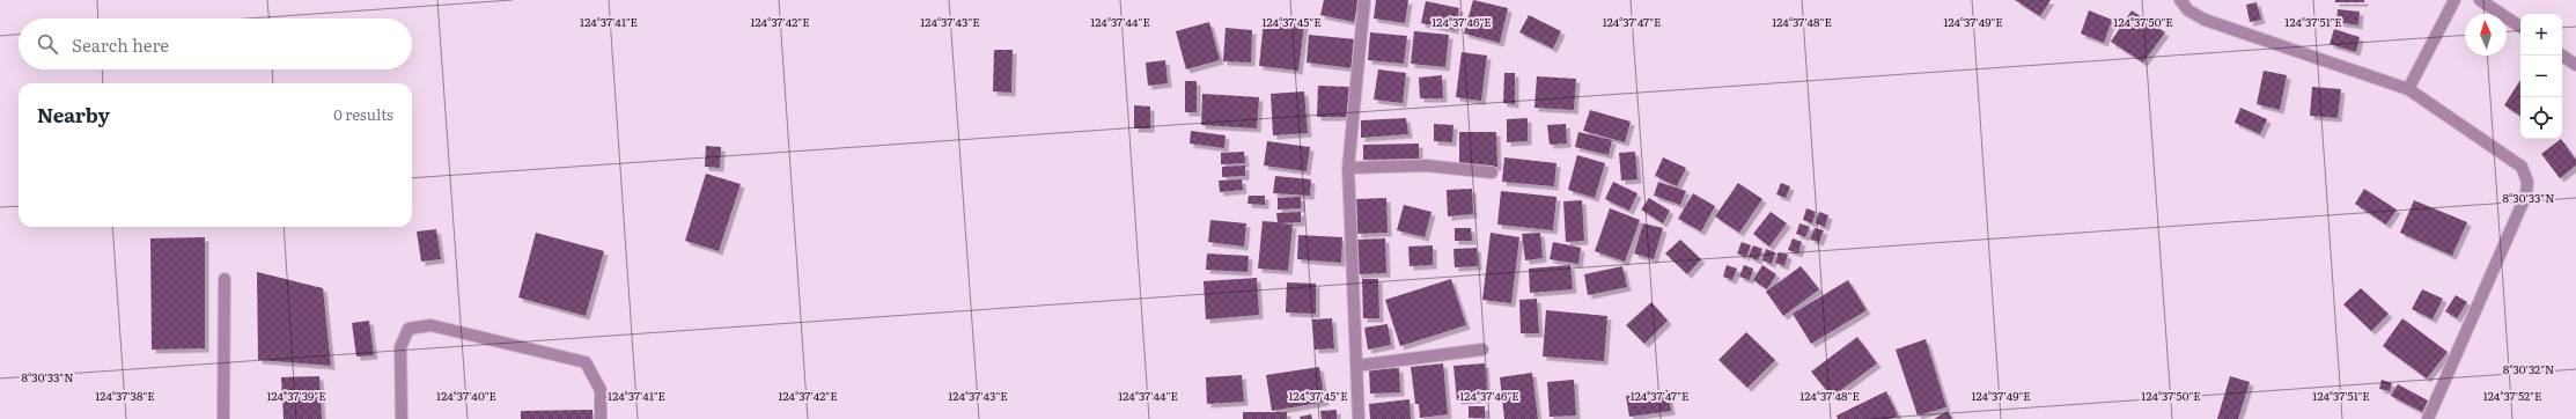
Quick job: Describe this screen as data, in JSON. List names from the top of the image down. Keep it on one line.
{"north":"top","page":{"map_buttons":["+","−"],"search":"Search here","heading":["Nearby","0 results"]},"coordinates":["124°37'41\"E","124°37'42\"E","124°37'43\"E","124°37'44\"E","124°37'45\"E","124°37'46\"E","124°37'47\"E","124°37'48\"E","124°37'49\"E","124°37'50\"E","124°37'51\"E","8°30'33\"N","8°30'32\"N","124°37'38\"E","124°37'39\"E","124°37'40\"E","124°37'52\"E"]}
